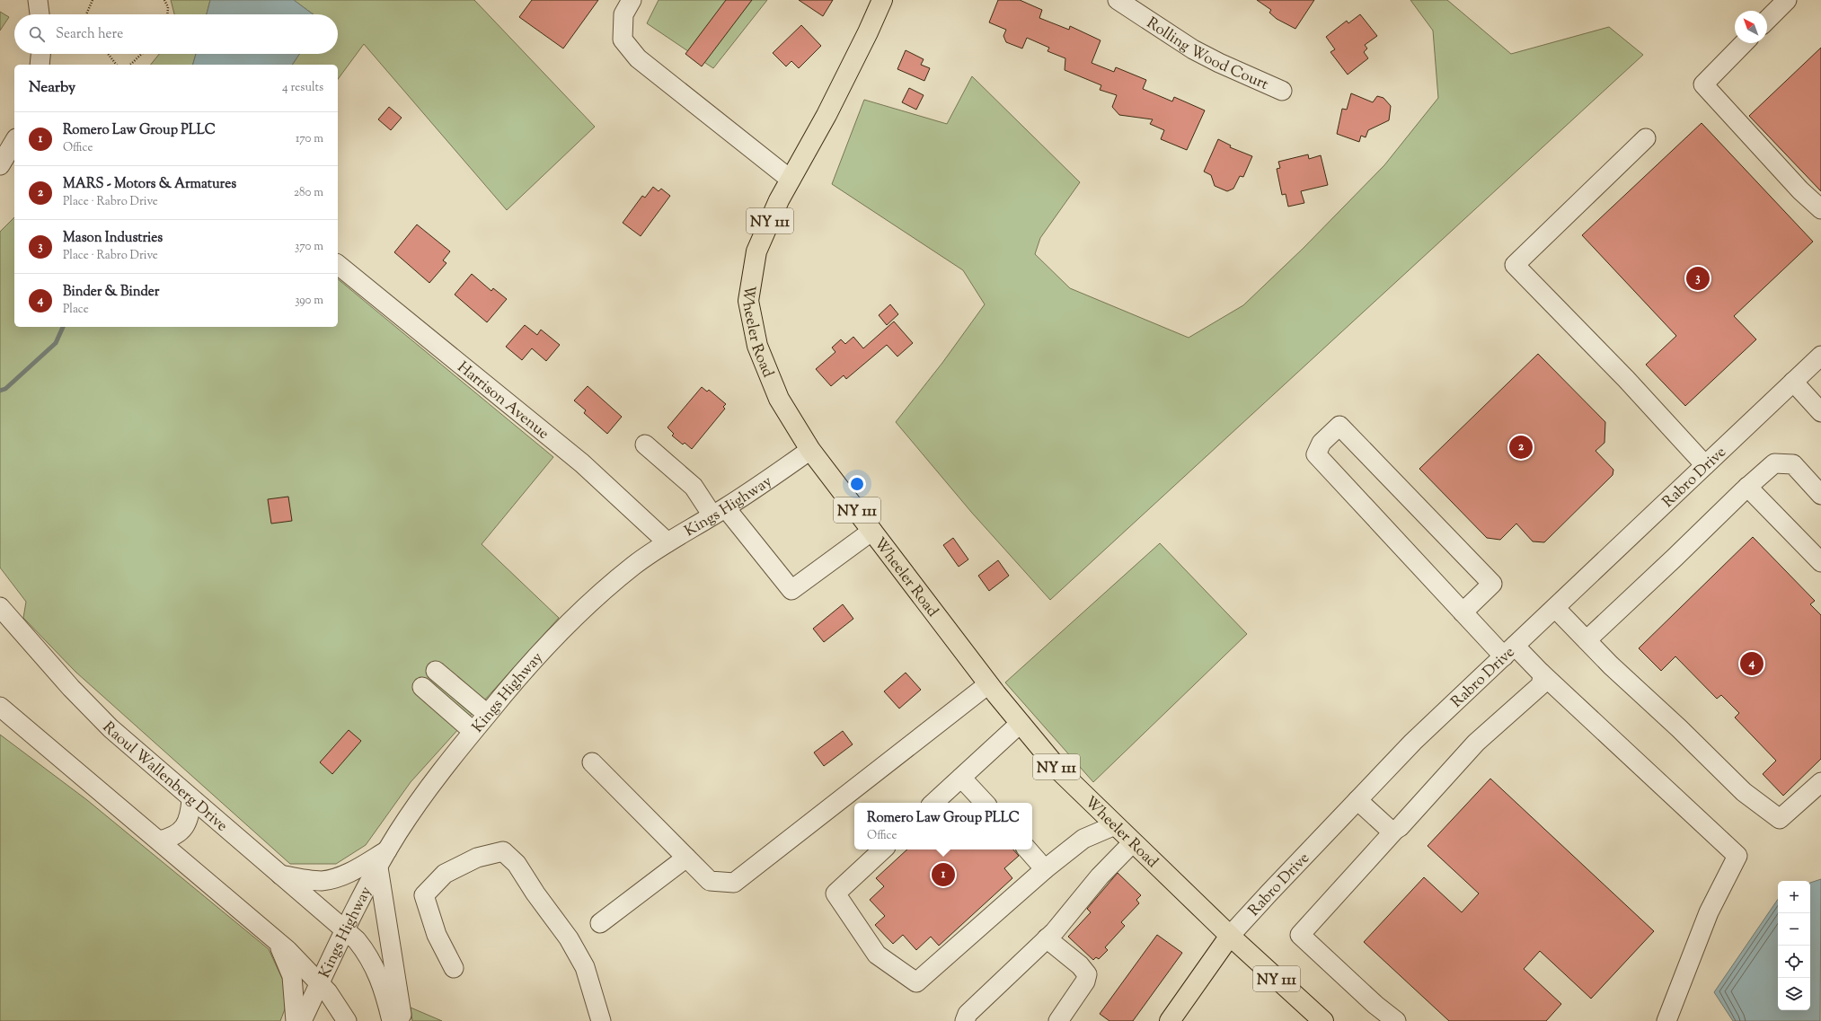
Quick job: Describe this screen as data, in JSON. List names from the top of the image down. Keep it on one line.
{"streets":{"main road":["NY 111","Wheeler Road","Rabro Drive"],"street":["Rolling Wood Court","Harrison Avenue","Kings Highway","Raoul Wallenberg Drive"]},"crossings":[["Wheeler Road","Rabro Drive"],["Wheeler Road","Kings Highway"],["Harrison Avenue","Kings Highway"],["Kings Highway","Raoul Wallenberg Drive"]],"north":"top left","page":{"search":"Search here","heading":["Nearby","4 results"],"list":[{"mark":"1","name":"Romero Law Group PLLC","note":"Office","value":"170 m"},{"mark":"2","name":"MARS - Motors & Armatures","note":"Place · Rabro Drive","value":"280 m"},{"mark":"3","name":"Mason Industries","note":"Place · Rabro Drive","value":"370 m"},{"mark":"4","name":"Binder & Binder","note":"Place","value":"390 m"}],"pins":["3","2","4","1"],"popup":["Romero Law Group PLLC","Office"],"map_buttons":["+","−"]}}
